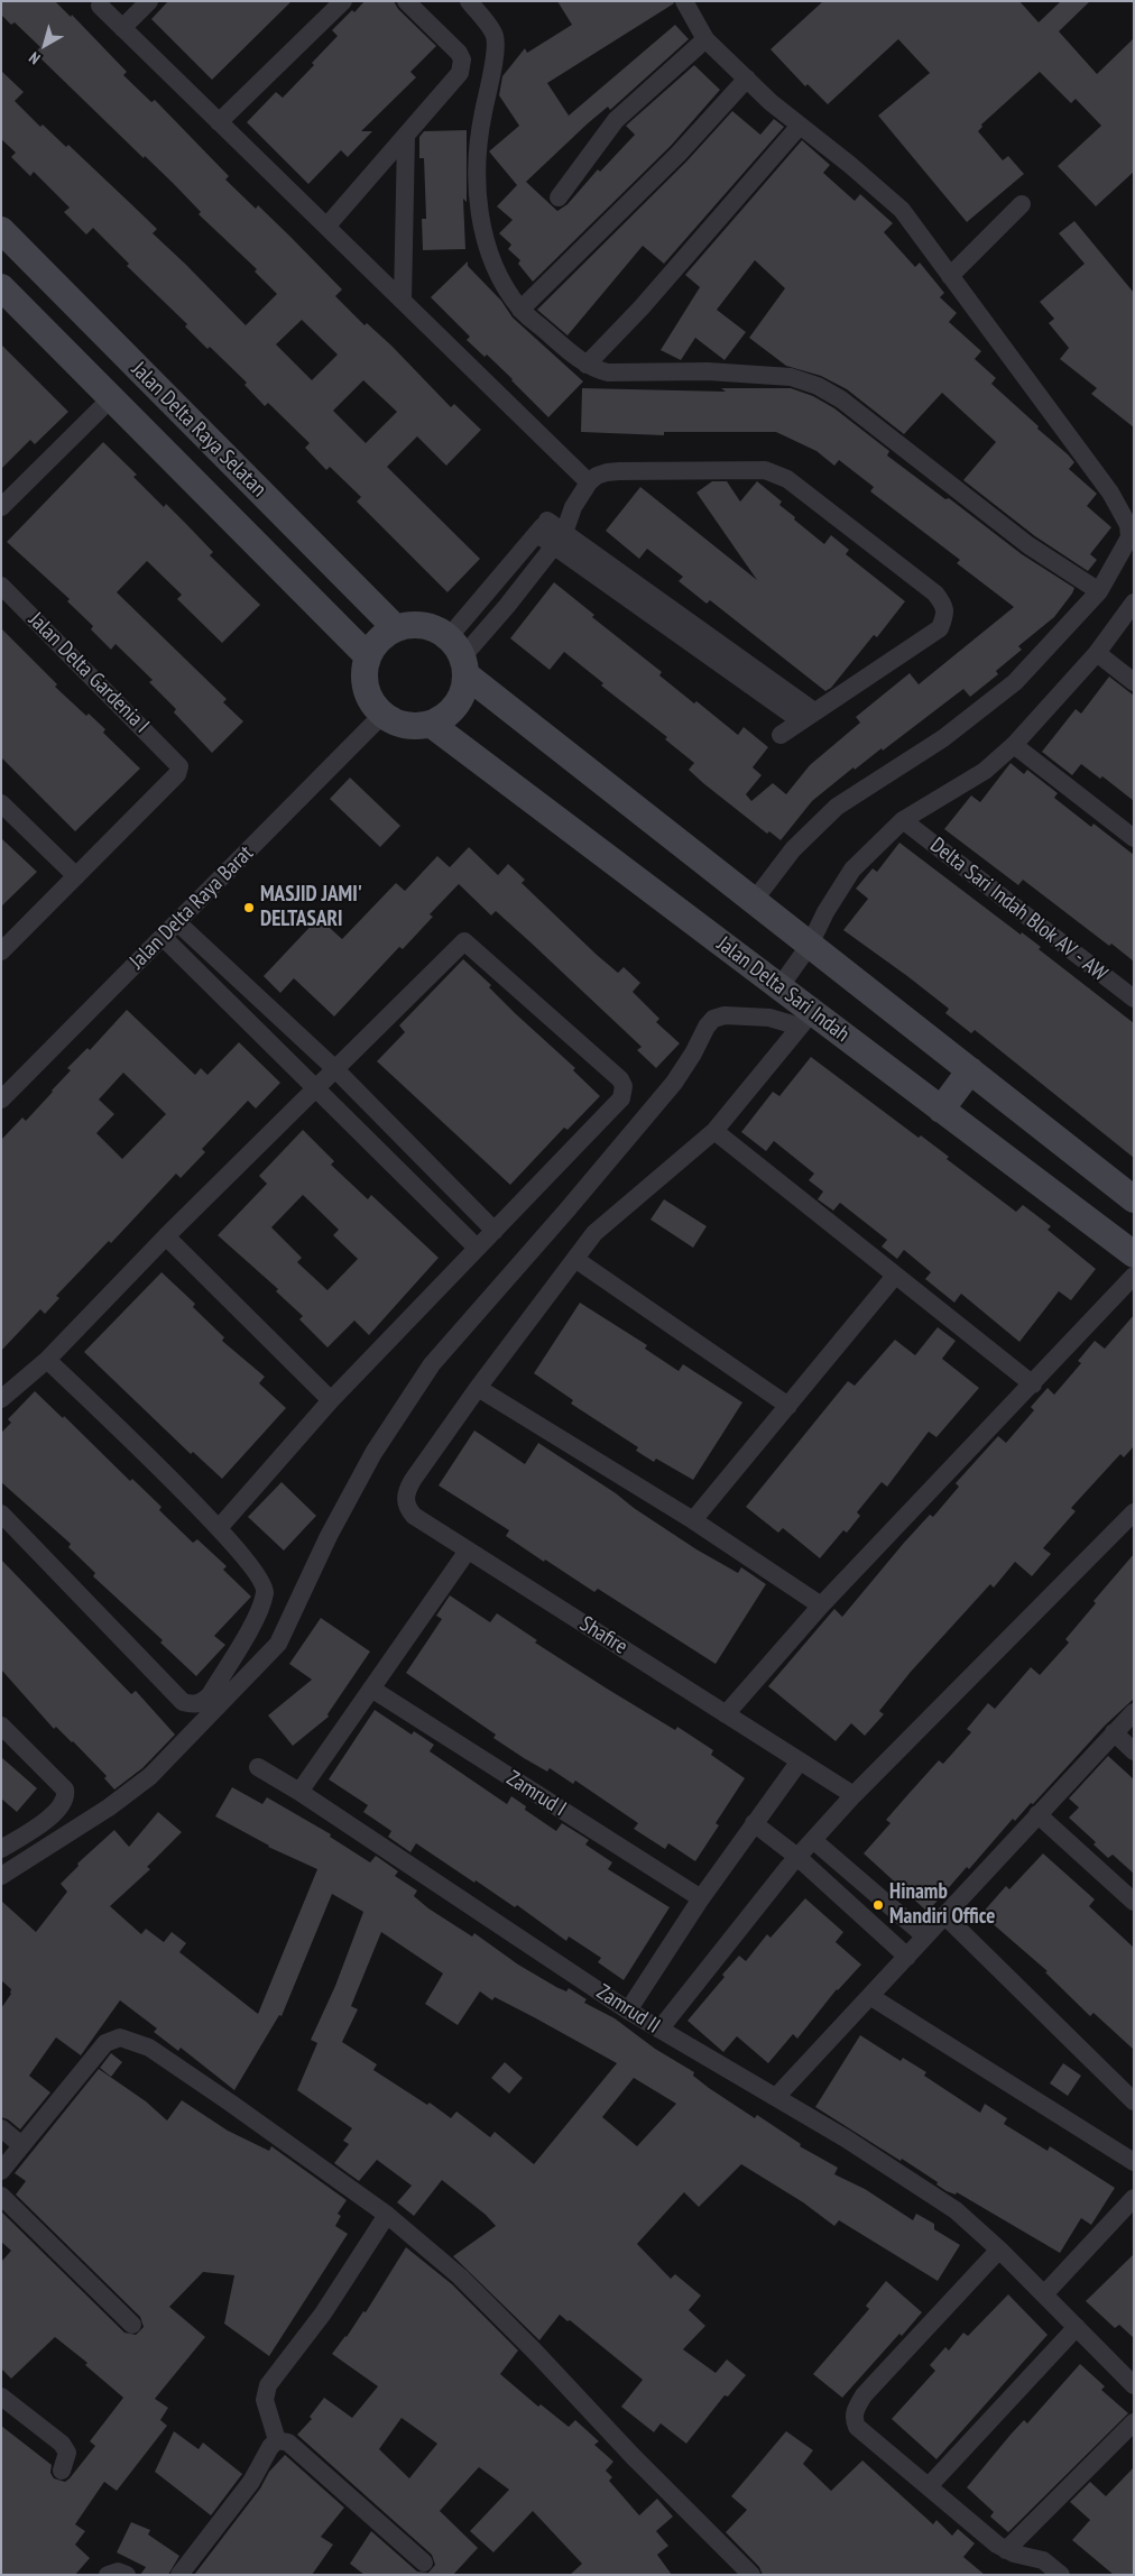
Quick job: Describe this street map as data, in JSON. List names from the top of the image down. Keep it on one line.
{"streets":{"street":["Jalan Delta Raya Selatan","Jalan Delta Gardenia I","Jalan Delta Raya Barat","Delta Sari Indah Blok AV - AW","Jalan Delta Sari Indah","Shafire","Zamrud I","Zamrud II"]},"crossings":[["Jalan Delta Raya Selatan","Jalan Delta Raya Barat"],["Jalan Delta Raya Selatan","Jalan Delta Sari Indah"],["Jalan Delta Raya Barat","Jalan Delta Sari Indah"]],"places":["MASJID JAMI' DELTASARI","Hinamb Mandiri Office"],"north":"bottom left"}
